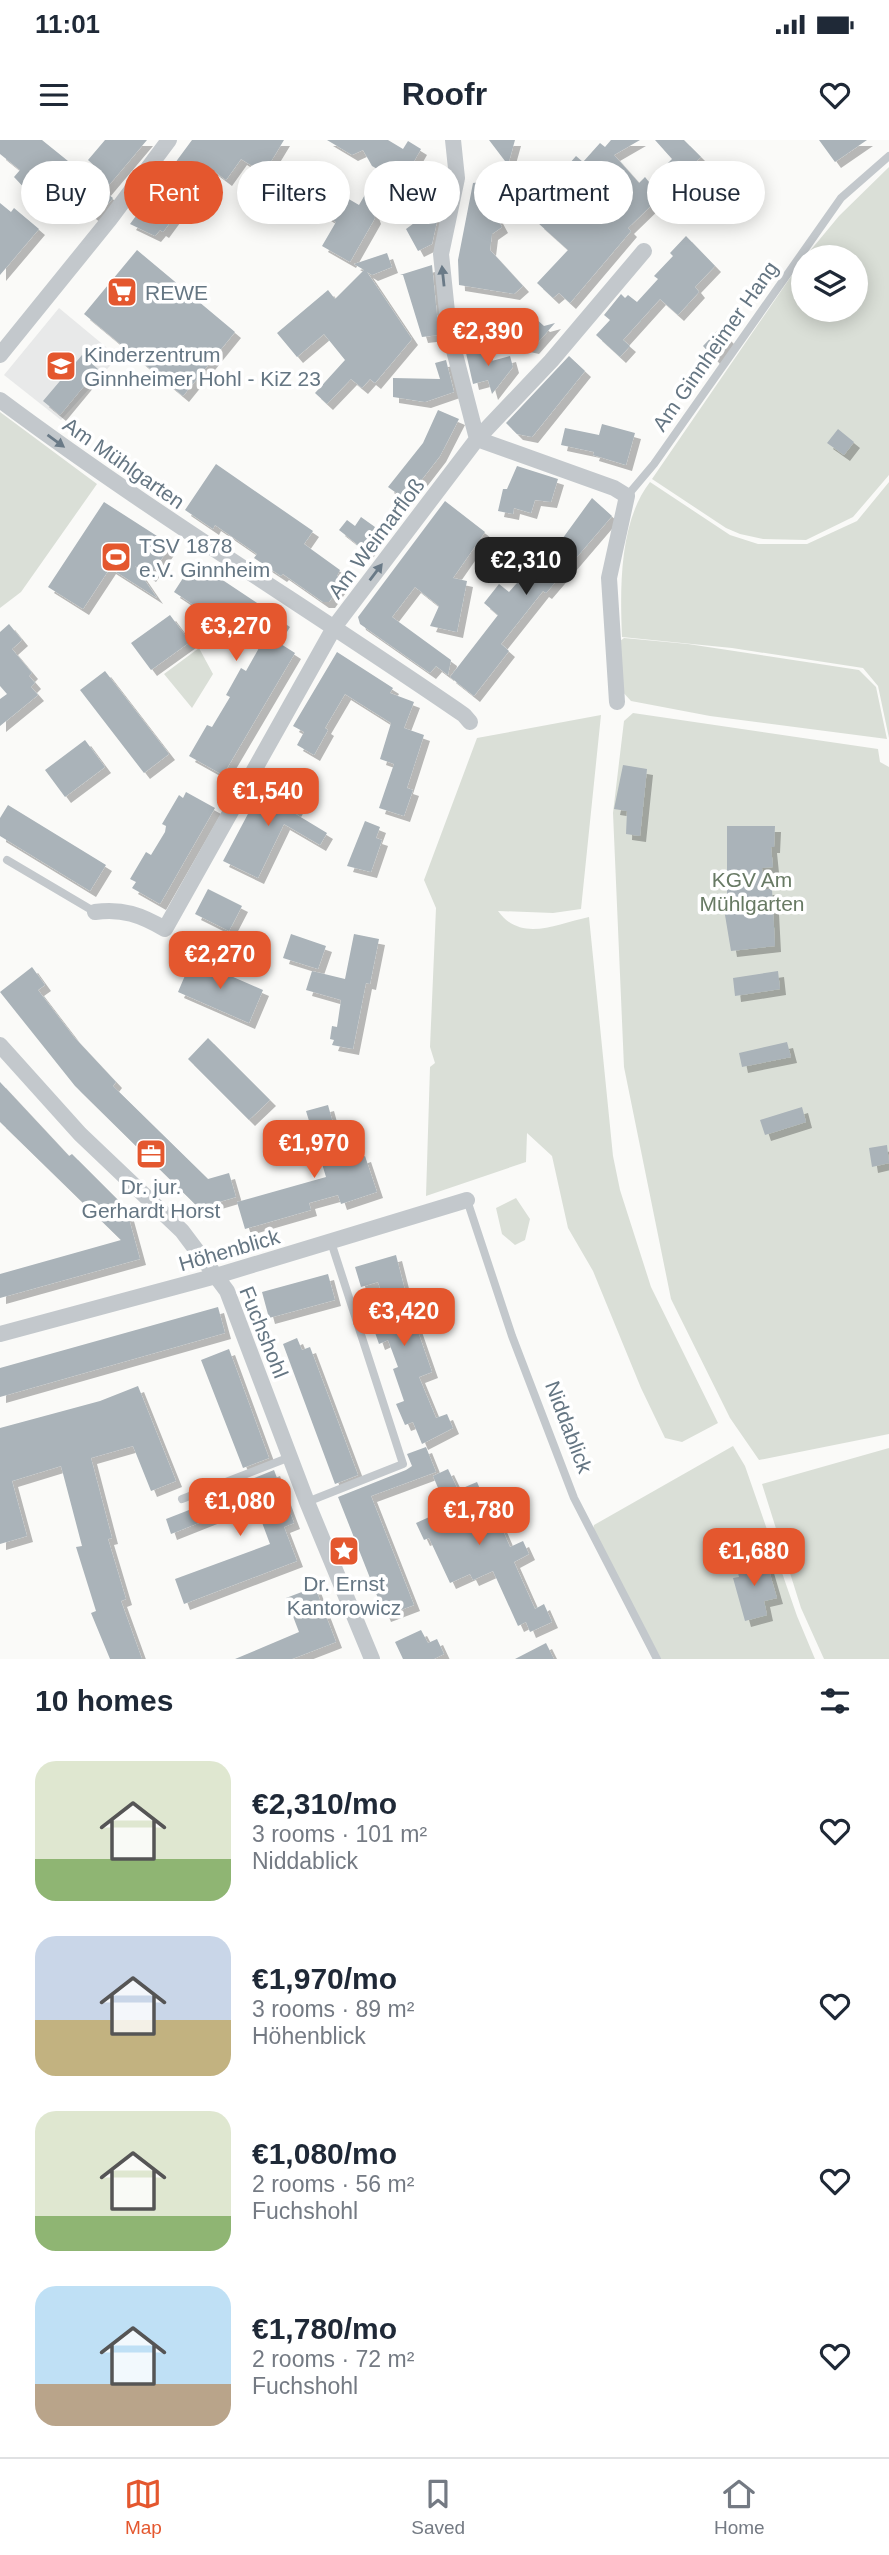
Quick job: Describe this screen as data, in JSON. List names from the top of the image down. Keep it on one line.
{"streets":{"street":["Am Mühlgarten","Am Weimarfloß","Höhenblick","Fuchshohl"],"lane":["Am Ginnheimer Hang","Niddablick"]},"crossings":[["Am Mühlgarten","Am Weimarfloß"],["Höhenblick","Fuchshohl"],["Höhenblick","Niddablick"]],"one_way":["Am Mühlgarten"],"parks":["KGV Am Mühlgarten"],"places":{"supermarket":["REWE"],"school or university":["Kinderzentrum Ginnheimer Hohl - KiZ 23"],"sports":["TSV 1878 e.V. Ginnheim"],"office":["Dr. jur. Gerhardt Horst"],"place":["Dr. Ernst Kantorowicz"]},"page":{"status":"11:01","header":"Roofr","chip":["Buy","Rent","Filters","New","Apartment","House"],"price":["€2,390","€2,310","€3,270","€1,540","€2,270","€1,970","€3,420","€1,080","€1,780","€1,680"],"heading":"10 homes","list":[{"name":"€2,310/mo","note":"3 rooms · 101 m² · Niddablick"},{"name":"€1,970/mo","note":"3 rooms · 89 m² · Höhenblick"},{"name":"€1,080/mo","note":"2 rooms · 56 m² · Fuchshohl"},{"name":"€1,780/mo","note":"2 rooms · 72 m² · Fuchshohl"}],"tabs":["Map","Saved","Home"]}}
